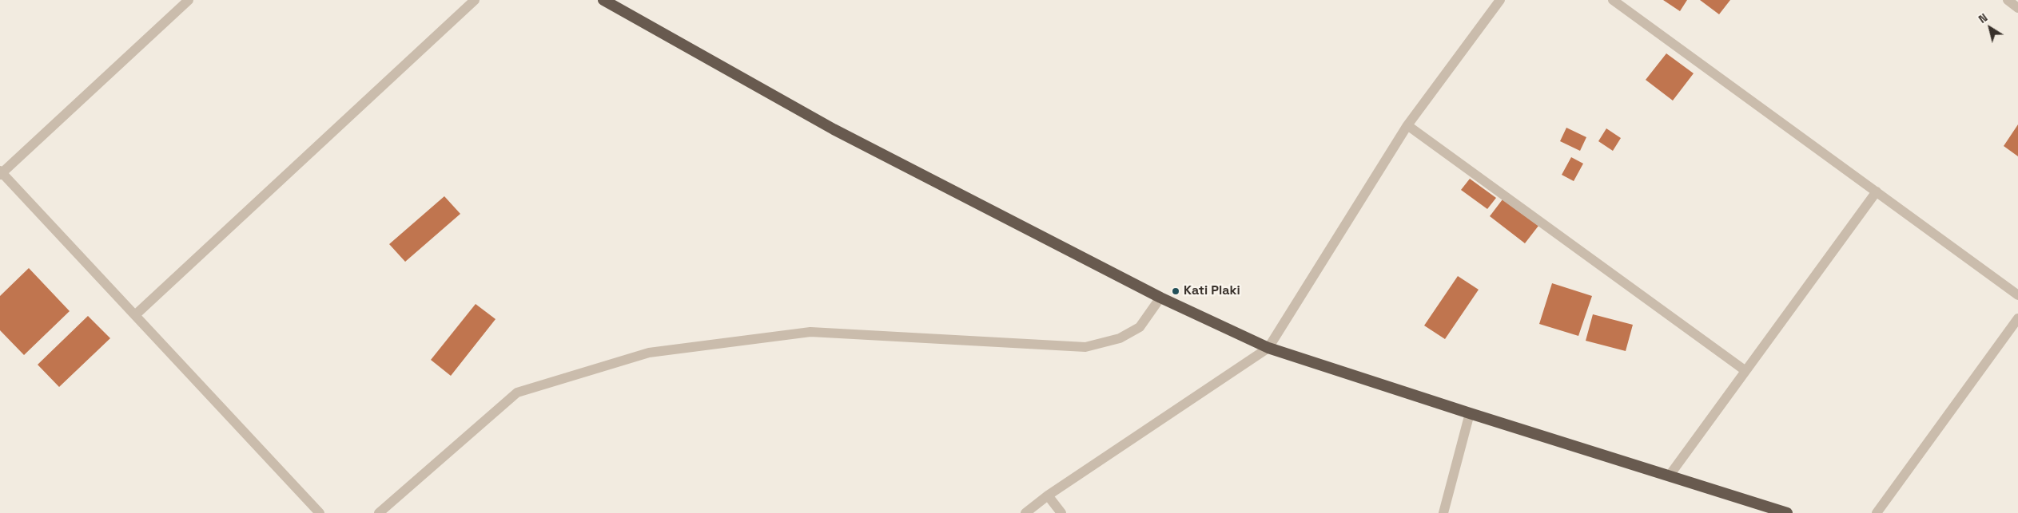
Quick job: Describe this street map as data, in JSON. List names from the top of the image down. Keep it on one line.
{"places":["Kati Plaki"],"north":"top left"}
